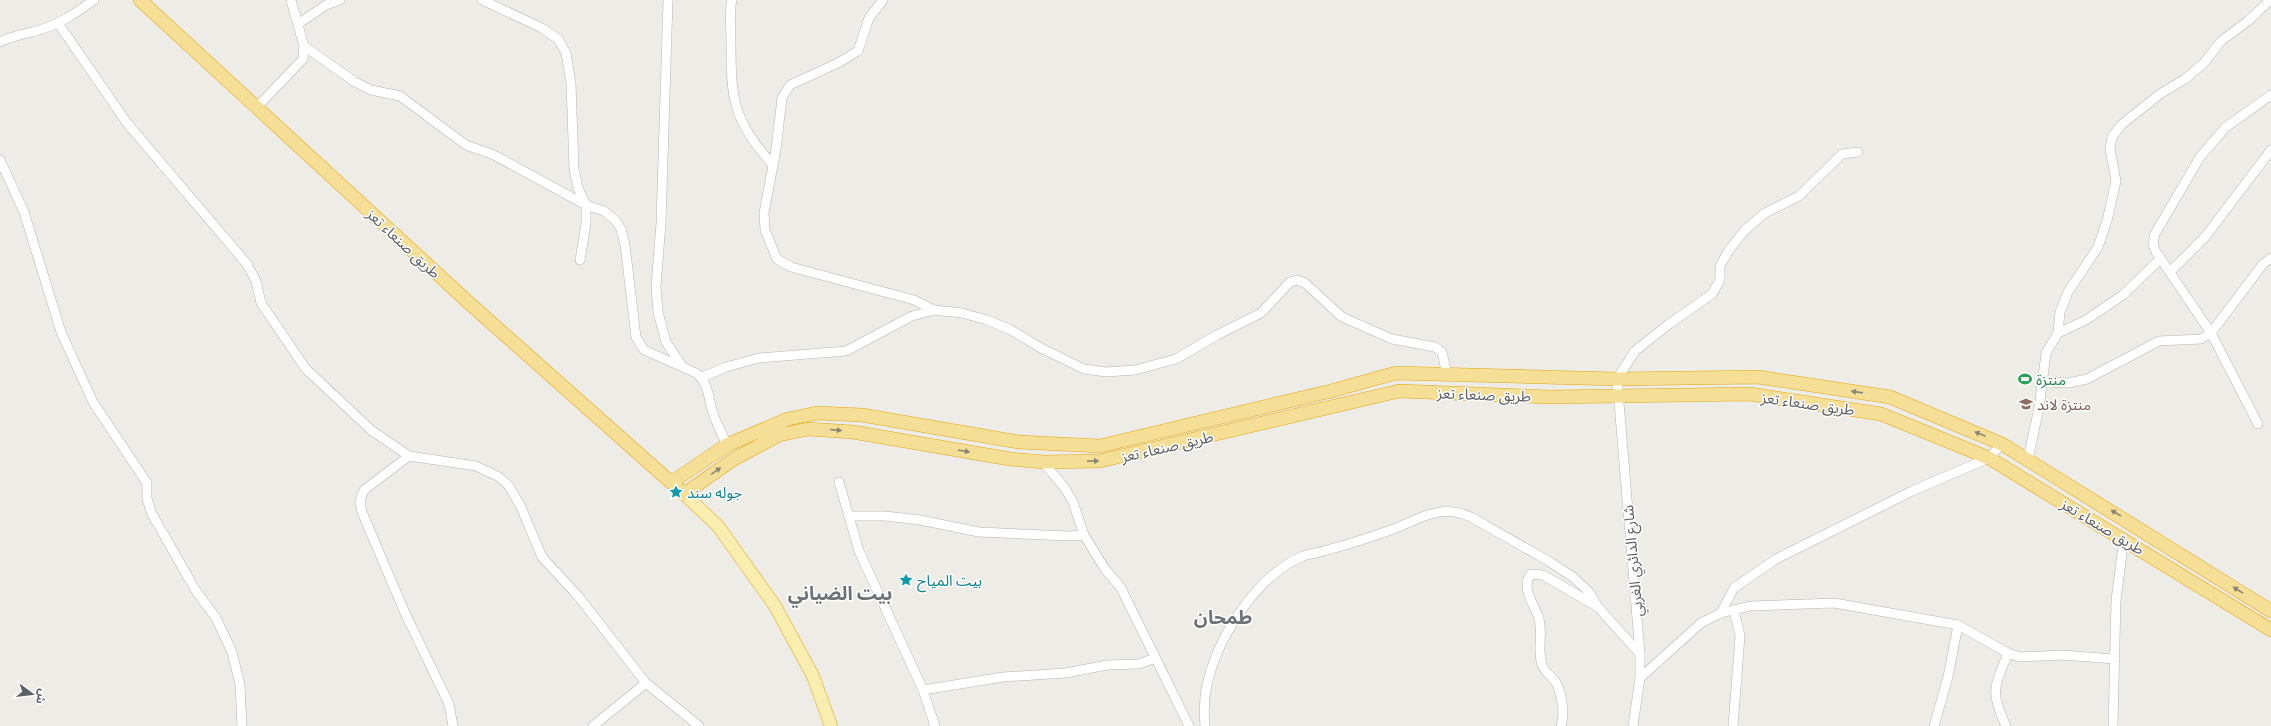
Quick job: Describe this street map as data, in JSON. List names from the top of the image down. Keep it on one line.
{"streets":{"highway":["طريق صنعاء تعز"],"street":["شارع الدائري الغربي"]},"crossings":[["طريق صنعاء تعز","شارع الدائري الغربي"]],"districts":["بيت الضياني","طمحان"],"places":{"sports":["منتزة"],"school or university":["منتزة لاند"],"place":["جوله سند","بيت المياح"]},"north":"right"}
